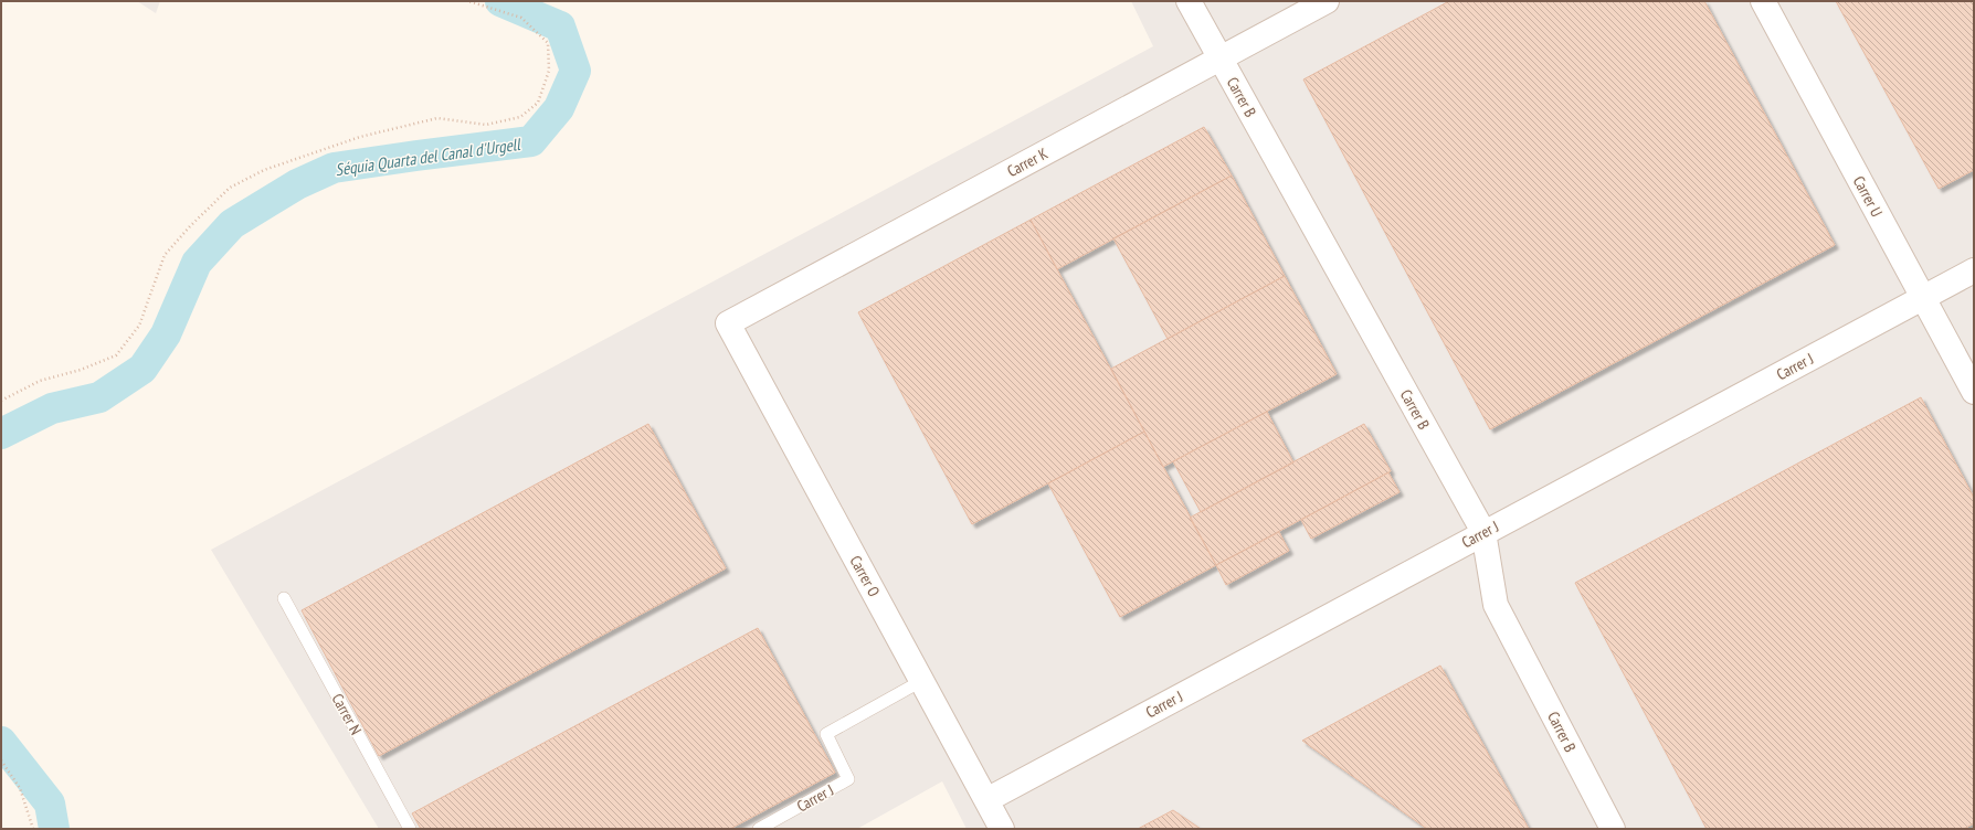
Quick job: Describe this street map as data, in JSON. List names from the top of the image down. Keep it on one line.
{"streets":{"street":["Carrer B","Carrer K","Carrer U","Carrer J","Carrer O"],"lane":["Carrer N"]},"crossings":[["Carrer B","Carrer K"],["Carrer B","Carrer J"],["Carrer K","Carrer O"],["Carrer U","Carrer J"],["Carrer J","Carrer O"]],"water":["Séquia Quarta del Canal d'Urgell"]}
